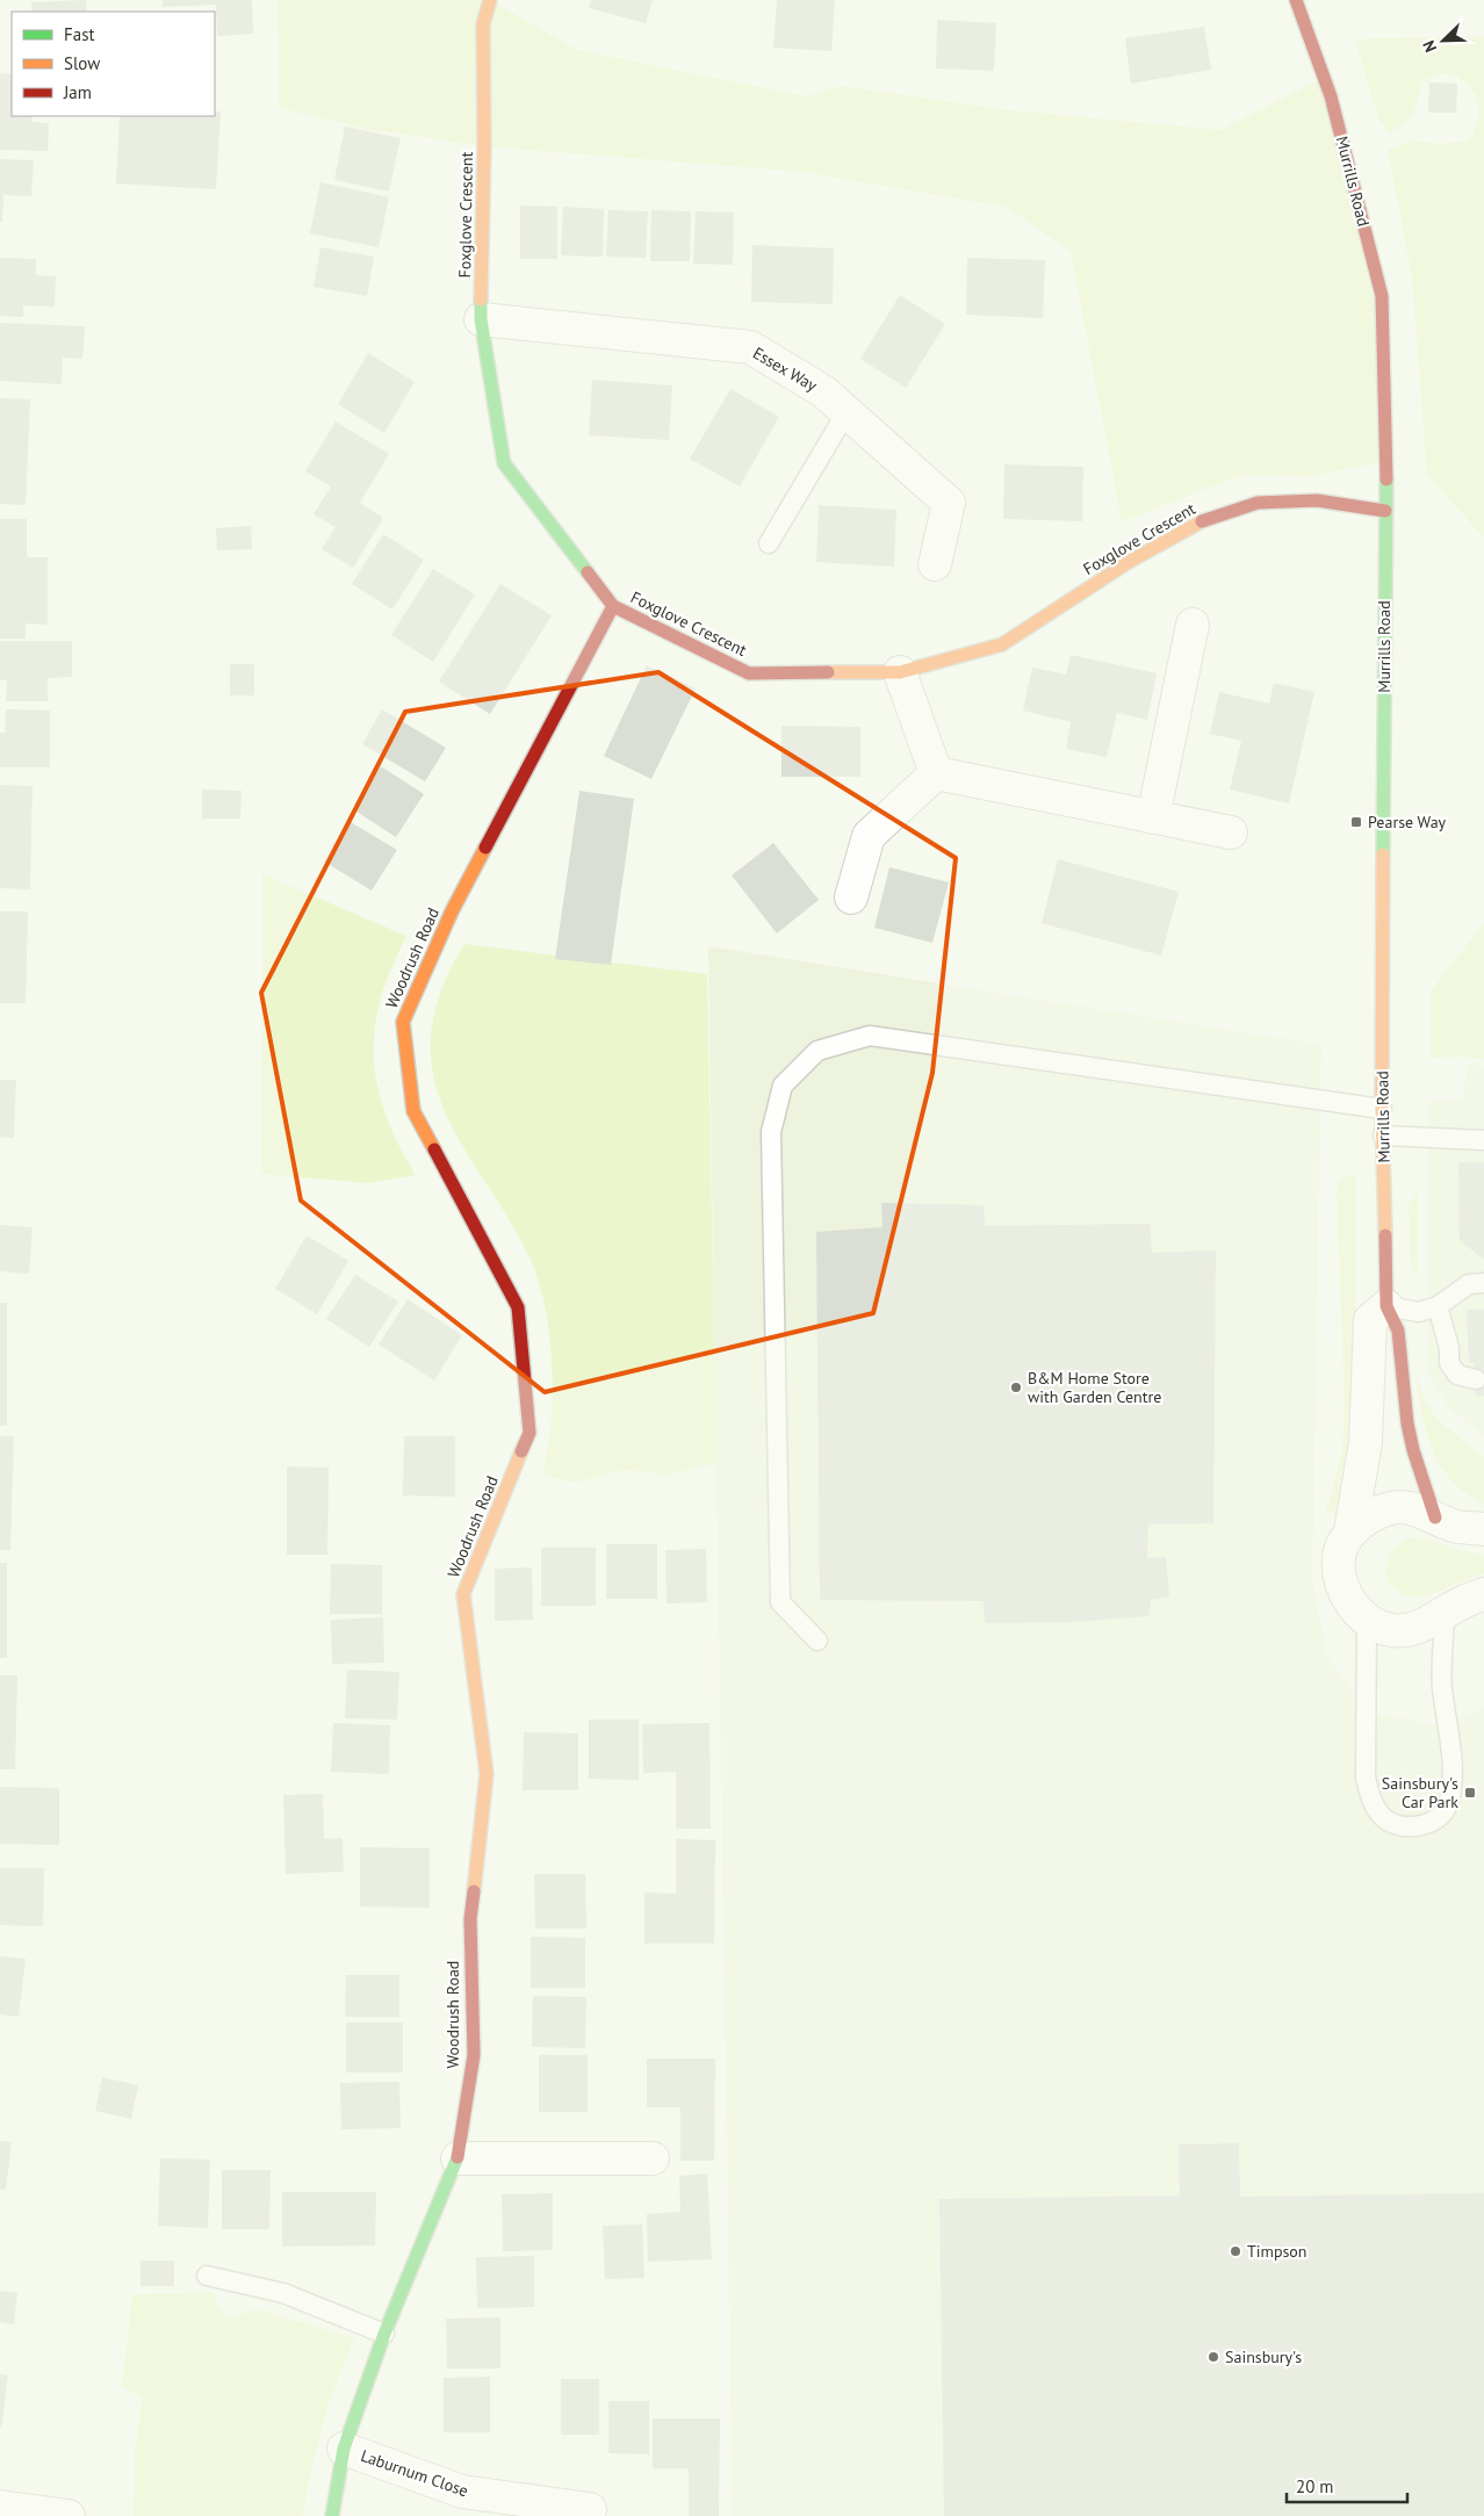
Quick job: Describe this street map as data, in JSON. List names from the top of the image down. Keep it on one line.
{"streets":{"street":["Murrills Road","Foxglove Crescent","Essex Way","Woodrush Road","Laburnum Close"]},"crossings":[["Murrills Road","Foxglove Crescent"],["Foxglove Crescent","Essex Way"],["Foxglove Crescent","Woodrush Road"],["Woodrush Road","Laburnum Close"]],"places":{"transit":["Pearse Way","Sainsbury's Car Park"],"other":["B&M Home Store with Garden Centre","Timpson","Sainsbury's"]},"legend":["Fast","Slow","Jam"],"scale_bar":"20 m","north":"bottom left"}
